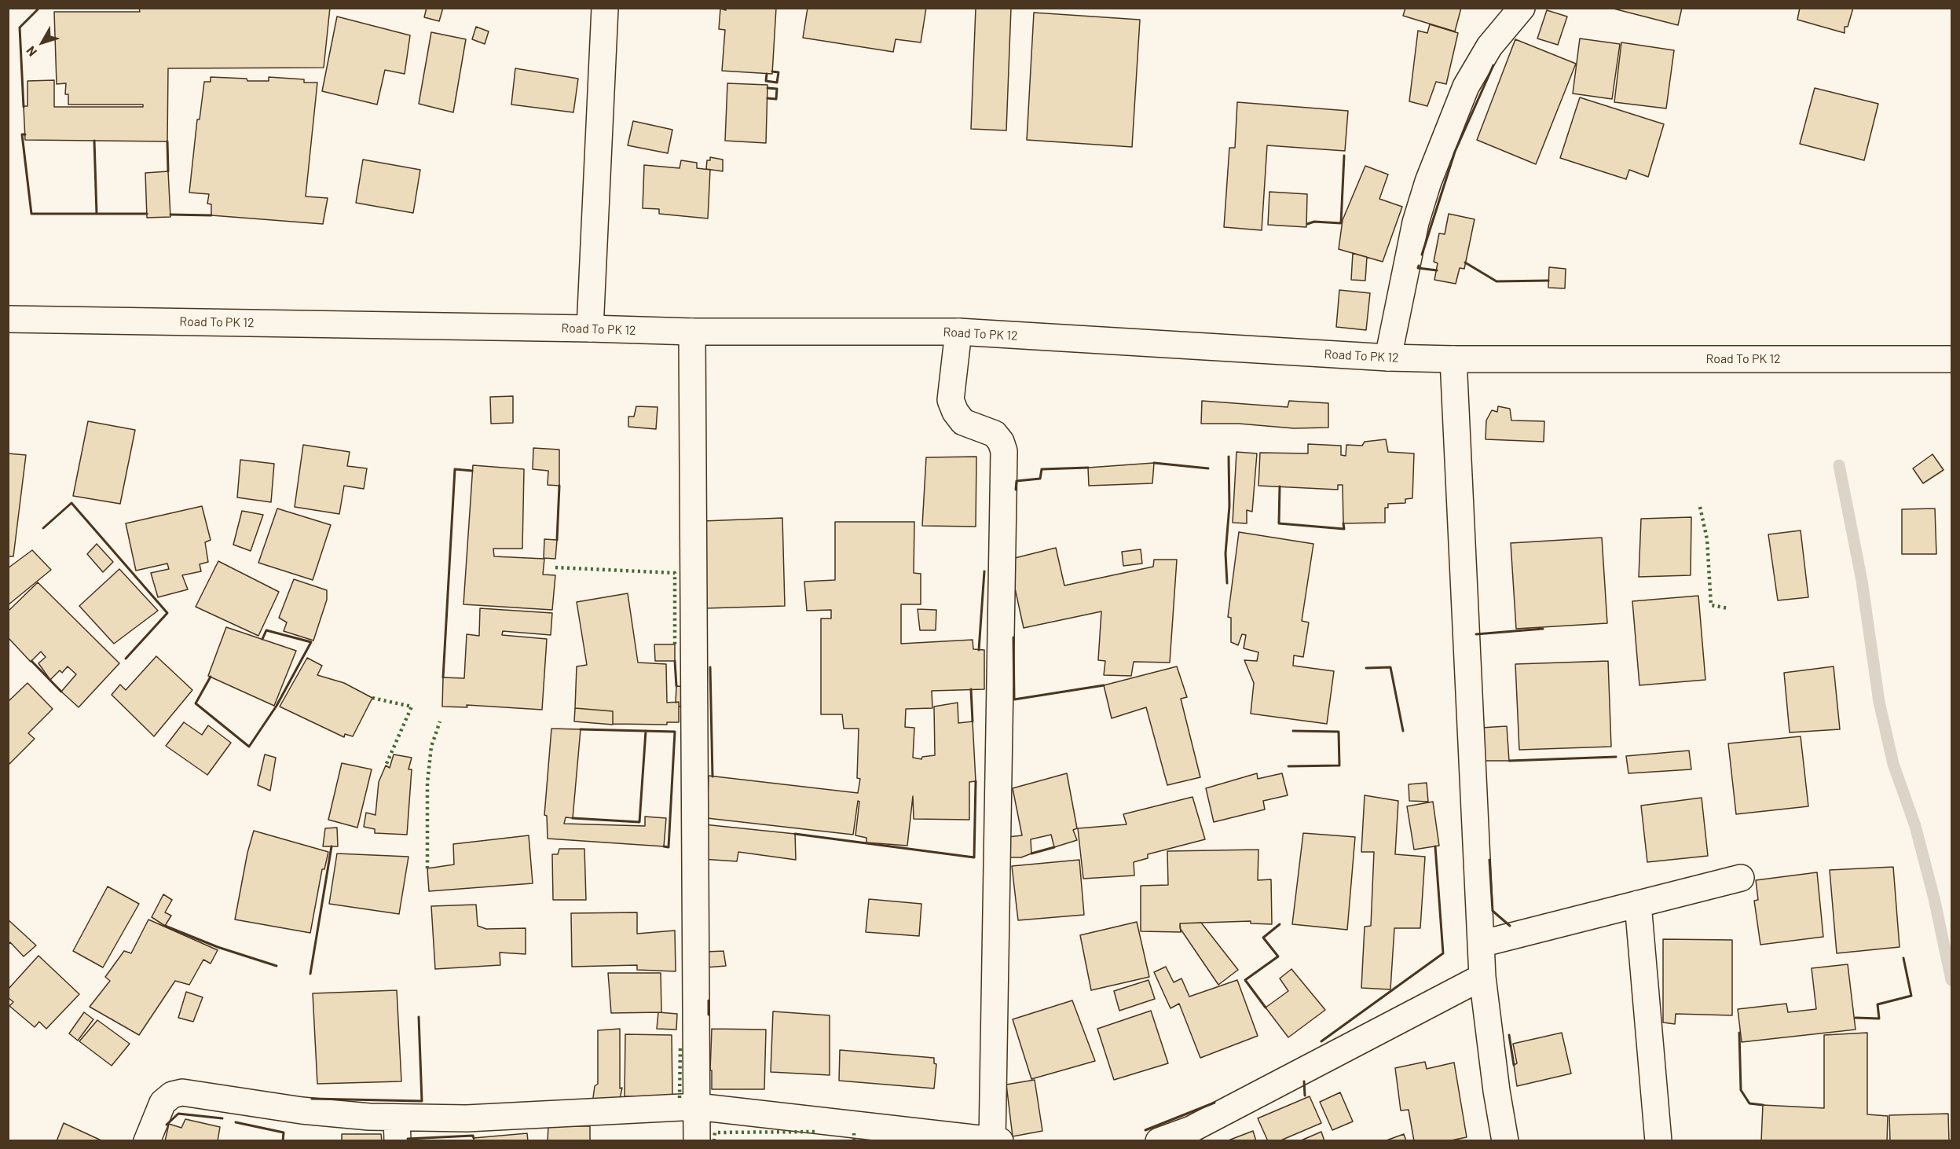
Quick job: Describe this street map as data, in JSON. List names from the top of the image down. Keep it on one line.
{"streets":{"street":["Road To PK 12"]},"north":"bottom left"}
